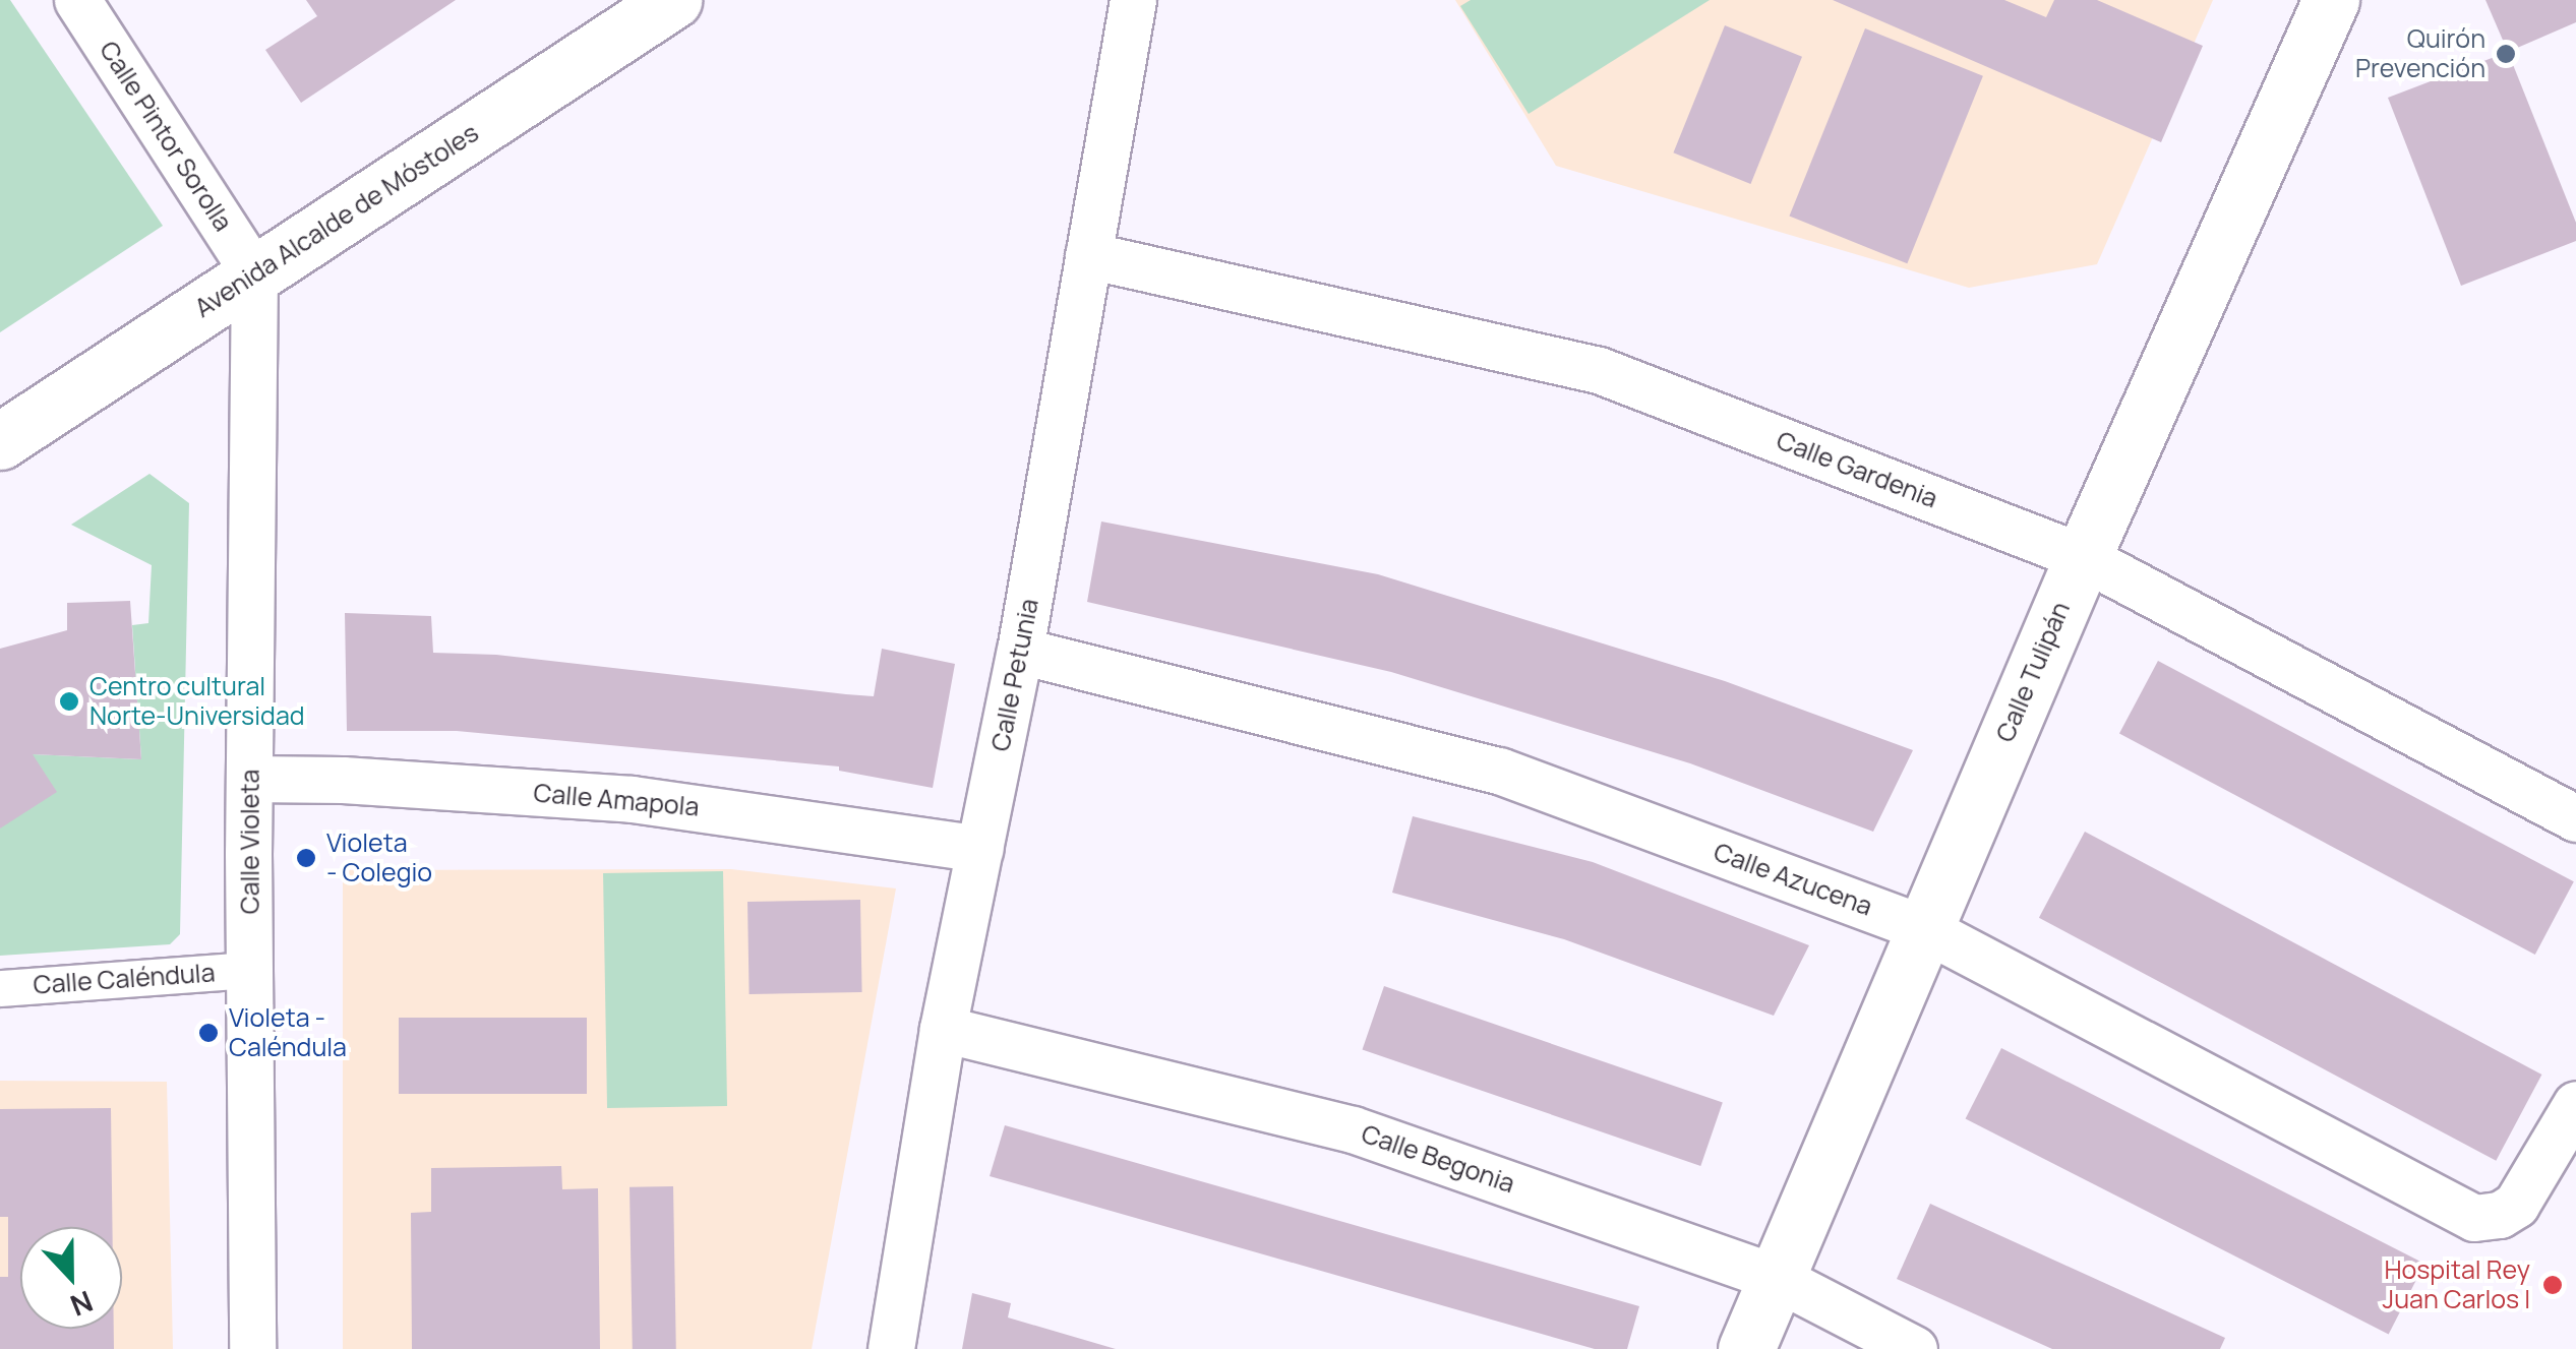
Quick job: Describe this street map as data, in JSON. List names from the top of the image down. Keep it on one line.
{"streets":{"street":["Calle Pintor Sorolla","Avenida Alcalde de Móstoles","Calle Gardenia","Calle Tulipán","Calle Petunia","Calle Amapola","Calle Violeta","Calle Azucena","Calle Caléndula","Calle Begonia"]},"crossings":[["Calle Pintor Sorolla","Avenida Alcalde de Móstoles"],["Calle Pintor Sorolla","Calle Violeta"],["Avenida Alcalde de Móstoles","Calle Violeta"],["Calle Gardenia","Calle Tulipán"],["Calle Gardenia","Calle Petunia"],["Calle Tulipán","Calle Azucena"],["Calle Tulipán","Calle Begonia"],["Calle Petunia","Calle Amapola"],["Calle Petunia","Calle Azucena"],["Calle Petunia","Calle Begonia"],["Calle Amapola","Calle Violeta"],["Calle Violeta","Calle Caléndula"]],"places":["Quirón Prevención","Centro cultural Norte-Universidad","Violeta - Colegio","Violeta - Caléndula","Hospital Rey Juan Carlos I"],"north":"bottom"}
